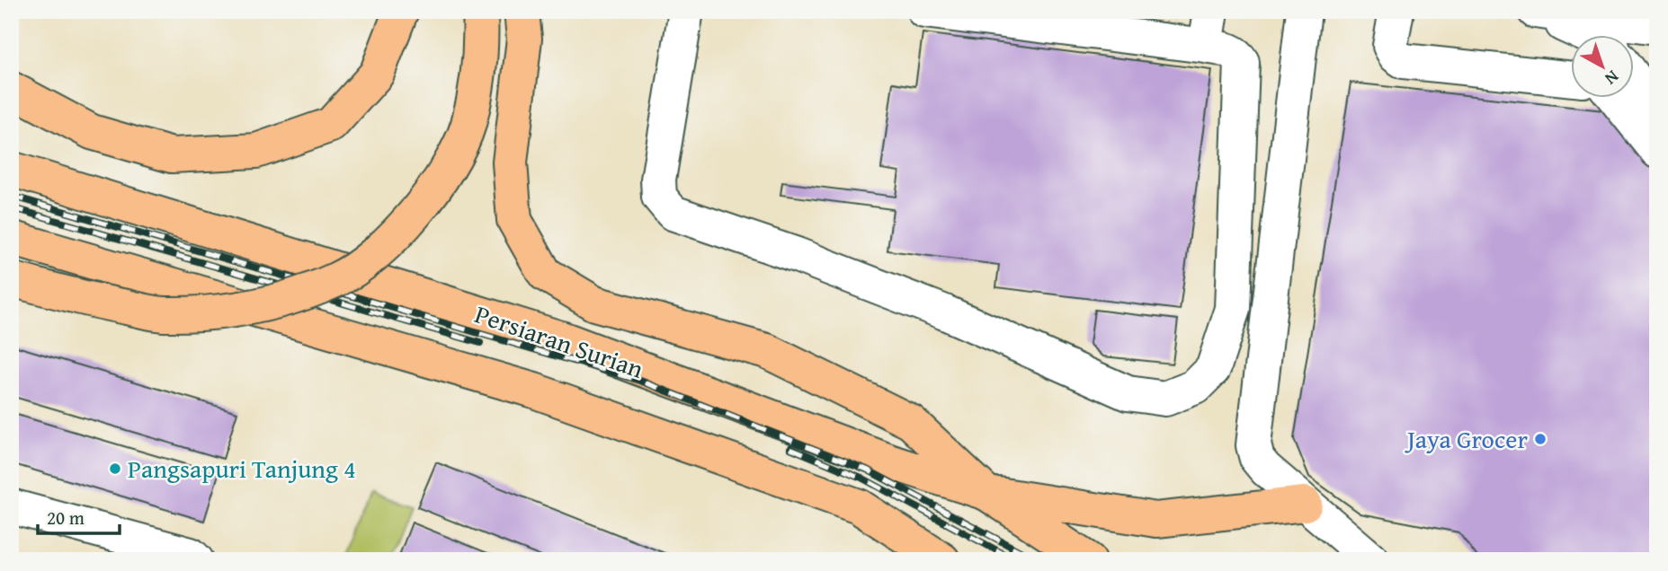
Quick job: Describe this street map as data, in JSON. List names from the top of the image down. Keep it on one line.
{"streets":{"main road":["Persiaran Surian"]},"places":["Jaya Grocer","Pangsapuri Tanjung 4"],"scale_bar":"20 m","north":"bottom right"}
